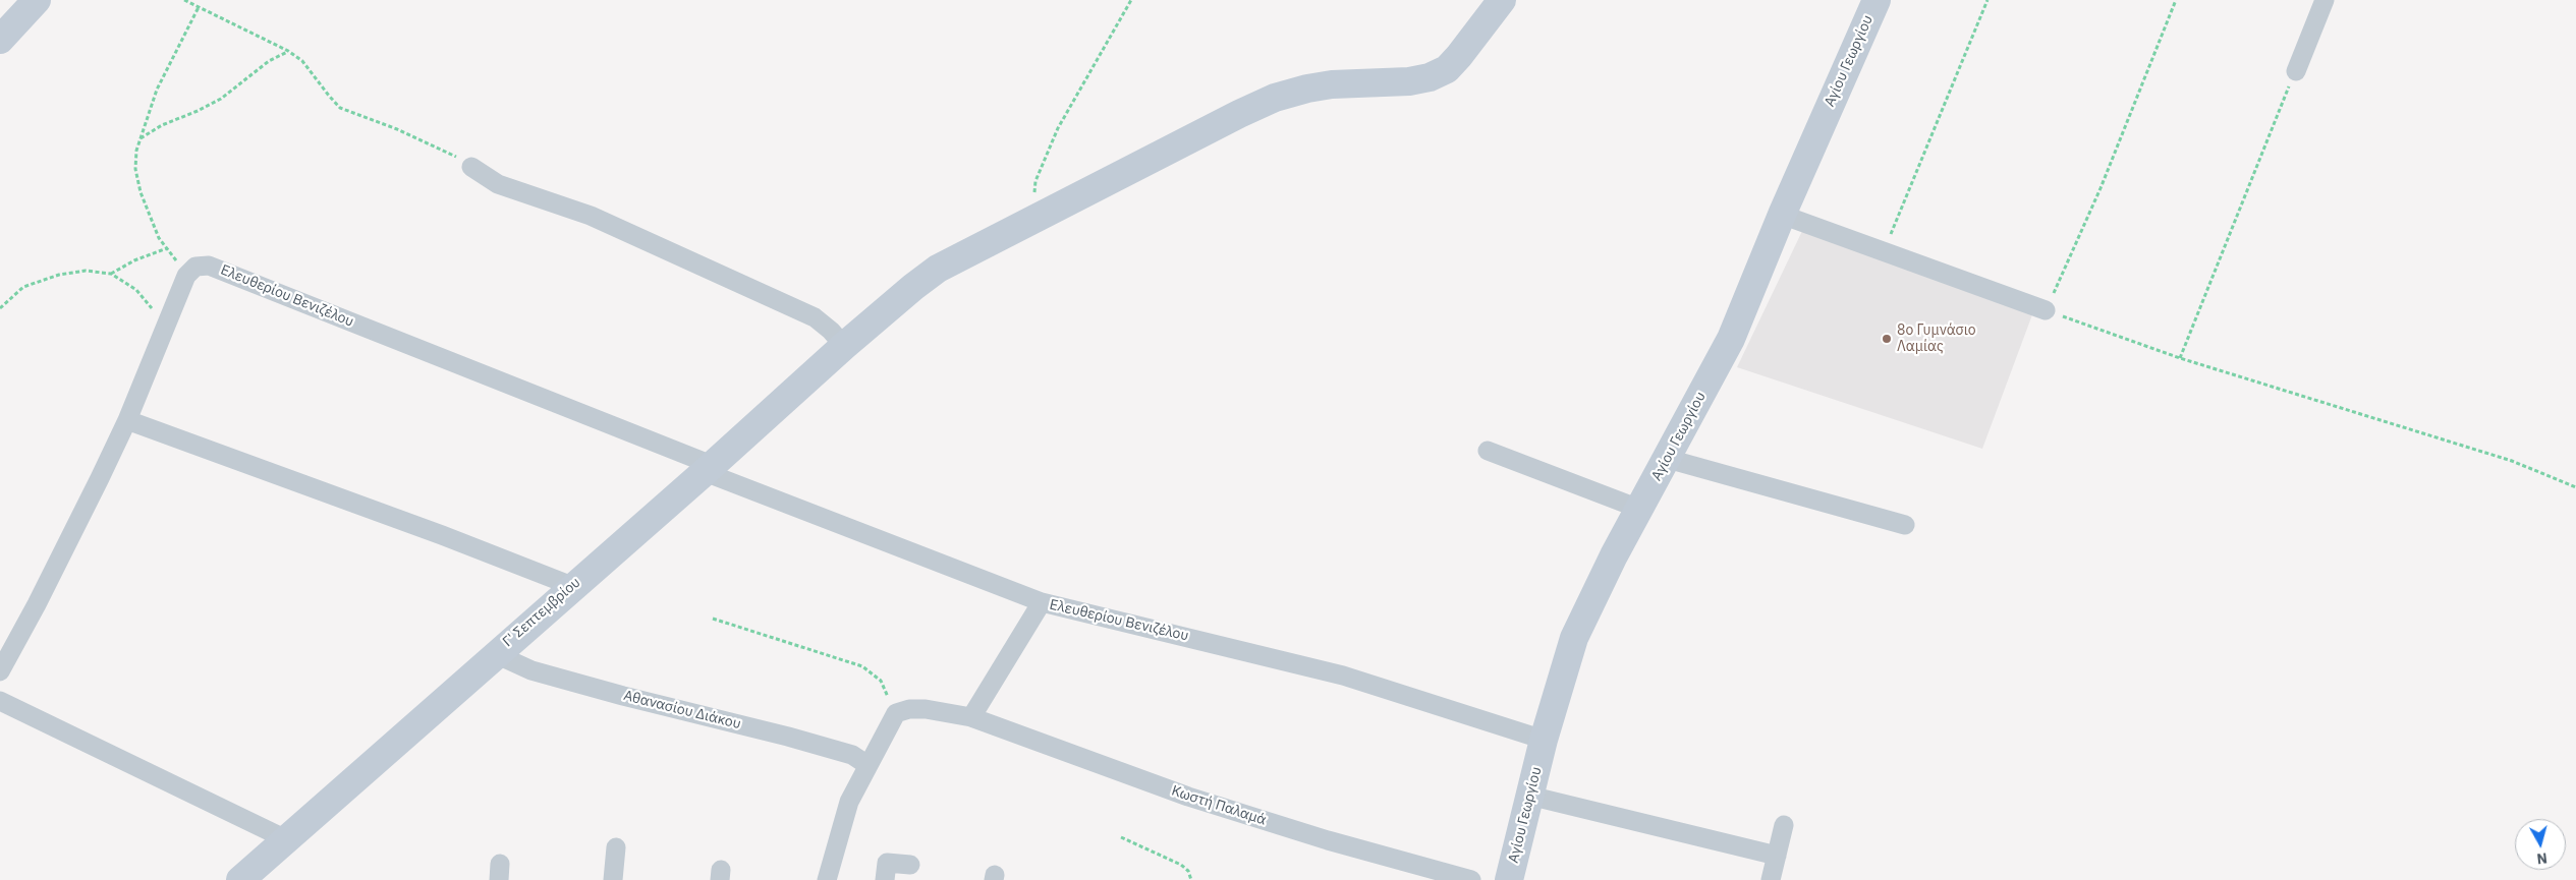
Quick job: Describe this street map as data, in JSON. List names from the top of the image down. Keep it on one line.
{"streets":{"street":["Αγίου Γεωργίου","Ελευθερίου Βενιζέλου","Γ' Σεπτεμβρίου","Αθανασίου Διάκου","Κωστή Παλαμά"]},"crossings":[["Αγίου Γεωργίου","Ελευθερίου Βενιζέλου"],["Ελευθερίου Βενιζέλου","Γ' Σεπτεμβρίου"],["Γ' Σεπτεμβρίου","Αθανασίου Διάκου"]],"places":["8ο Γυμνάσιο Λαμίας"],"north":"bottom"}
